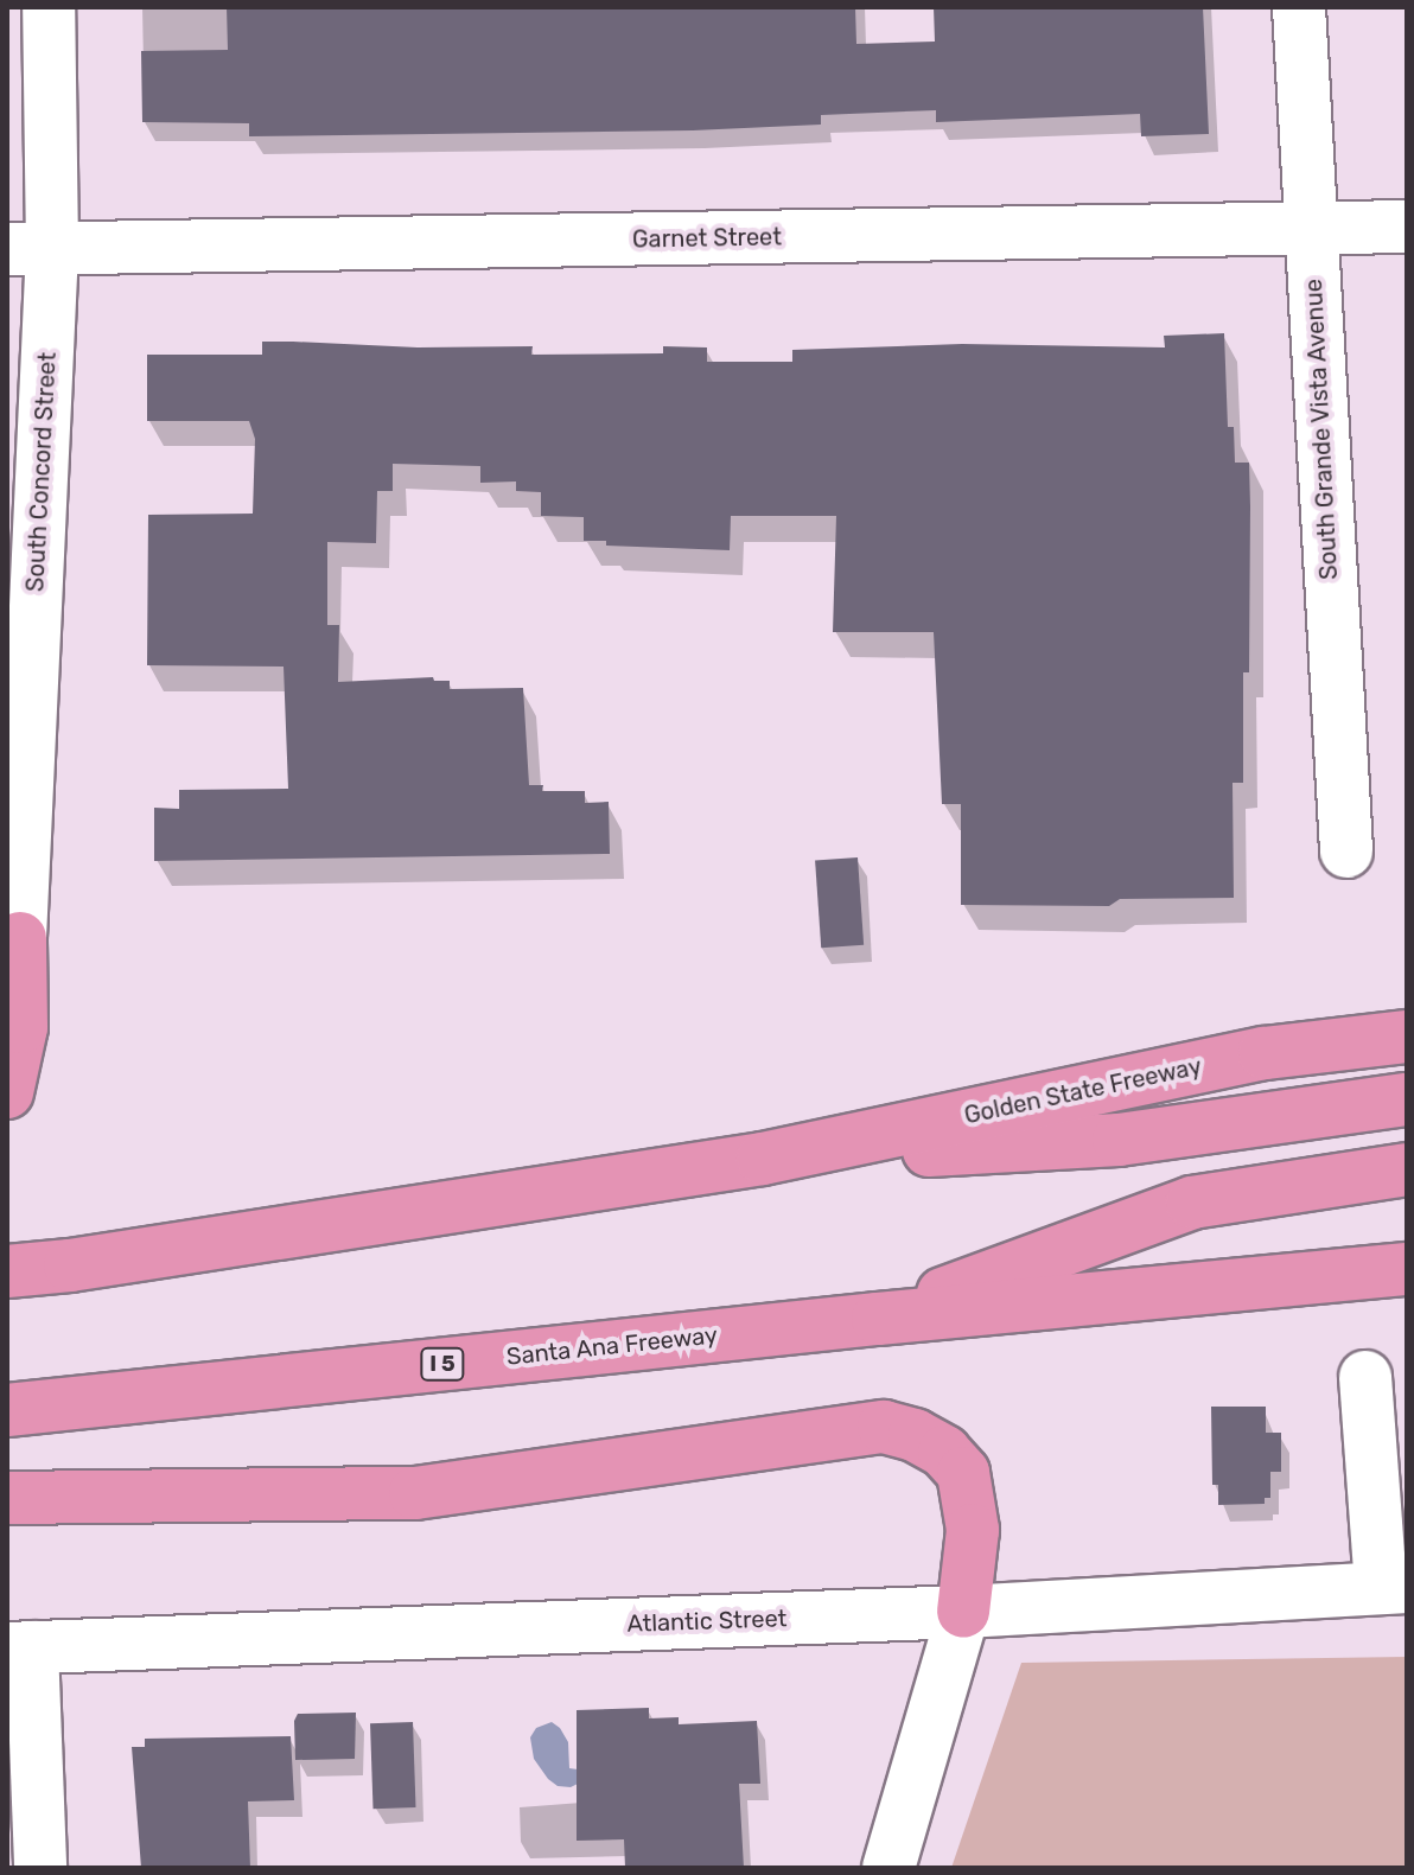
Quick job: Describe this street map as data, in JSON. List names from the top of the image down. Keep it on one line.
{"streets":{"highway":["Golden State Freeway","Santa Ana Freeway","I 5"],"street":["Garnet Street","South Grande Vista Avenue","South Concord Street","Atlantic Street"]},"crossings":[["Garnet Street","South Grande Vista Avenue"],["Garnet Street","South Concord Street"],["Santa Ana Freeway","I 5"]]}
